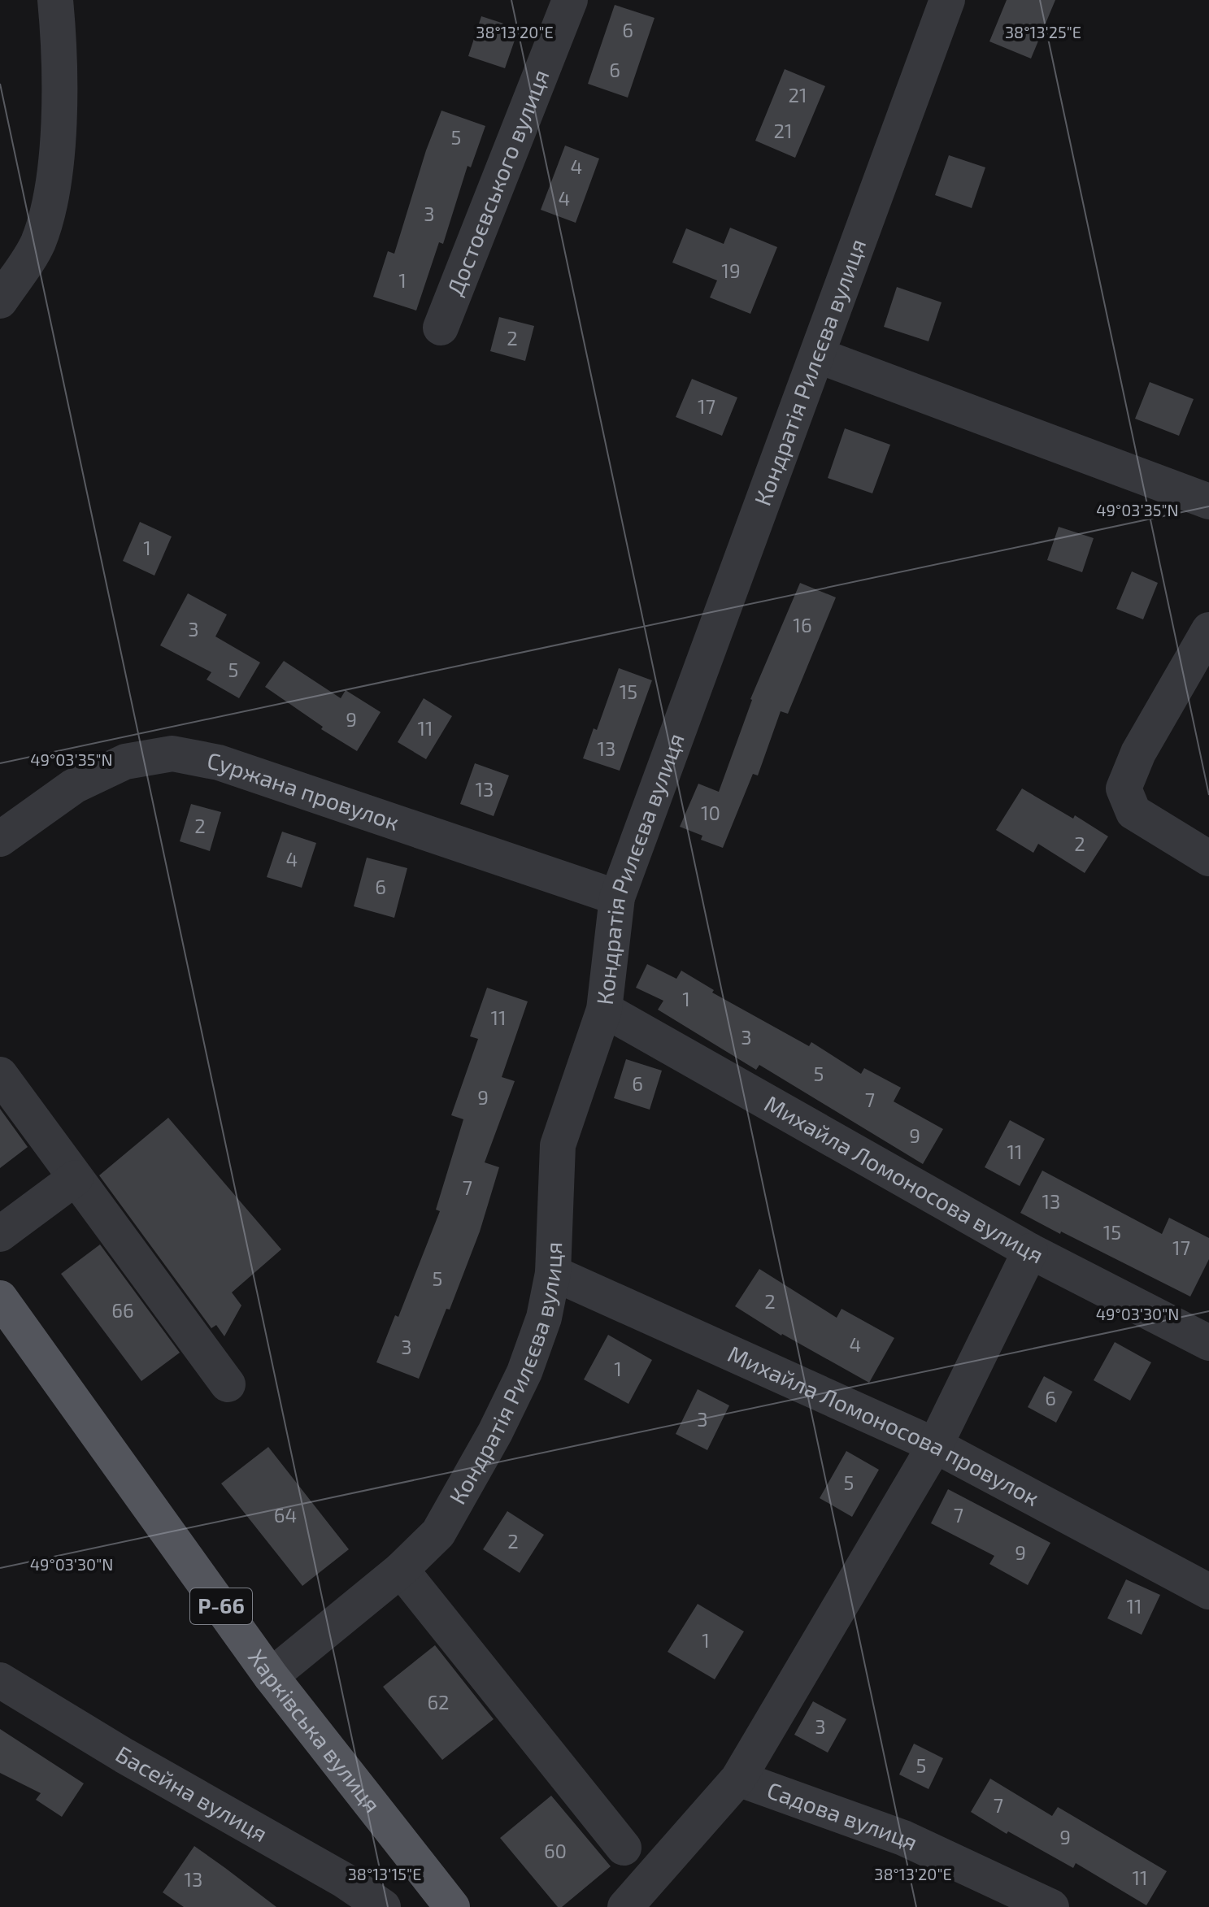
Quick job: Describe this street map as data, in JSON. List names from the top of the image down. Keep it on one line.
{"streets":{"main road":["Р-66","Харківська вулиця"],"street":["Достоєвського вулиця","Кондратія Рилєєва вулиця","Суржана провулок","Михайла Ломоносова вулиця","Михайла Ломоносова провулок","Басейна вулиця","Садова вулиця"]},"crossings":[["Кондратія Рилєєва вулиця","Суржана провулок"],["Кондратія Рилєєва вулиця","Михайла Ломоносова вулиця"],["Кондратія Рилєєва вулиця","Михайла Ломоносова провулок"],["Кондратія Рилєєва вулиця","Харківська вулиця"]],"house_numbers":["6","6","21","21","5","4","4","3","19","1","2","17","1","16","3","5","15","9","11","13","13","10","2","2","4","6","1","11","3","5","6","9","7","9","11","7","13","15","17","5","2","66","4","3","1","6","3","5","64","7","2","9","11","1","62","3","5","7","9","60","11","13"],"coordinates":["38°13'20\"E","38°13'25\"E","49°03'35\"N","49°03'30\"N","38°13'15\"E"]}
